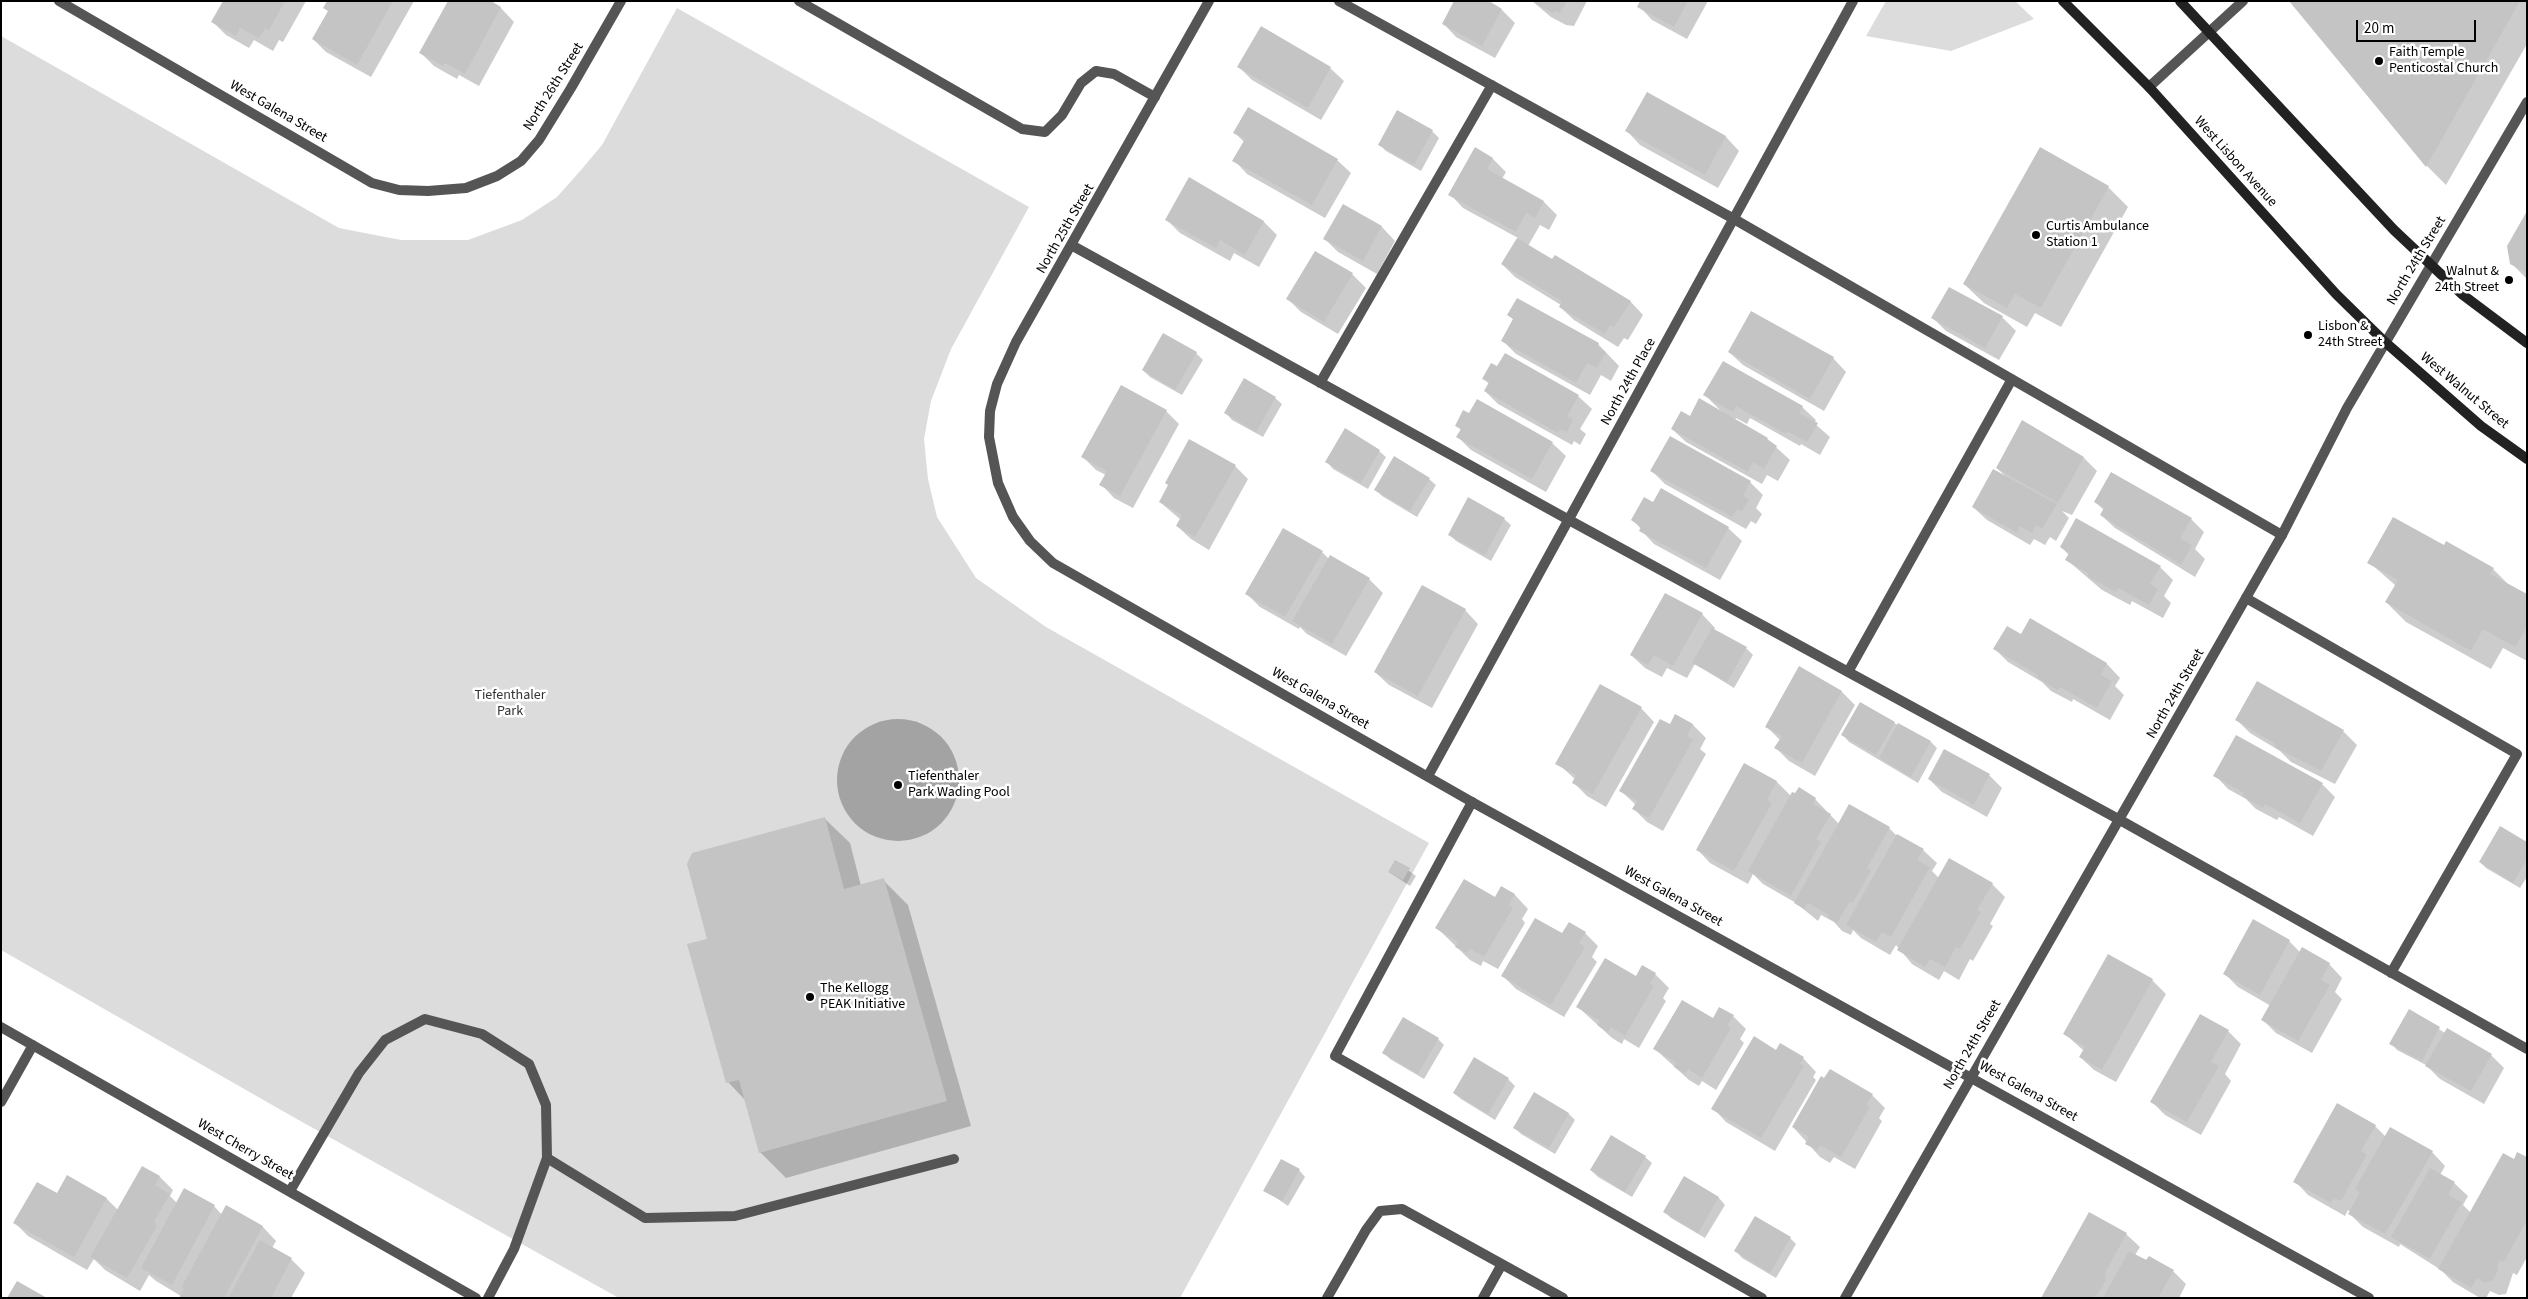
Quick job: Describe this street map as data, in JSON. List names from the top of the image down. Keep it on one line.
{"streets":{"main road":["West Lisbon Avenue","West Walnut Street"],"street":["North 26th Street","West Galena Street","North 25th Street","North 24th Street","North 24th Place","West Cherry Street"]},"crossings":[["North 26th Street","West Galena Street"],["West Galena Street","North 25th Street"],["West Galena Street","North 24th Street"],["West Galena Street","North 24th Place"],["West Lisbon Avenue","North 24th Street"],["West Lisbon Avenue","West Walnut Street"],["North 24th Street","West Walnut Street"]],"parks":["Tiefenthaler Park"],"places":["Faith Temple Penticostal Church","Curtis Ambulance Station 1","Walnut & 24th Street","Lisbon & 24th Street","Tiefenthaler Park Wading Pool","The Kellogg PEAK Initiative"],"scale_bar":"20 m"}
